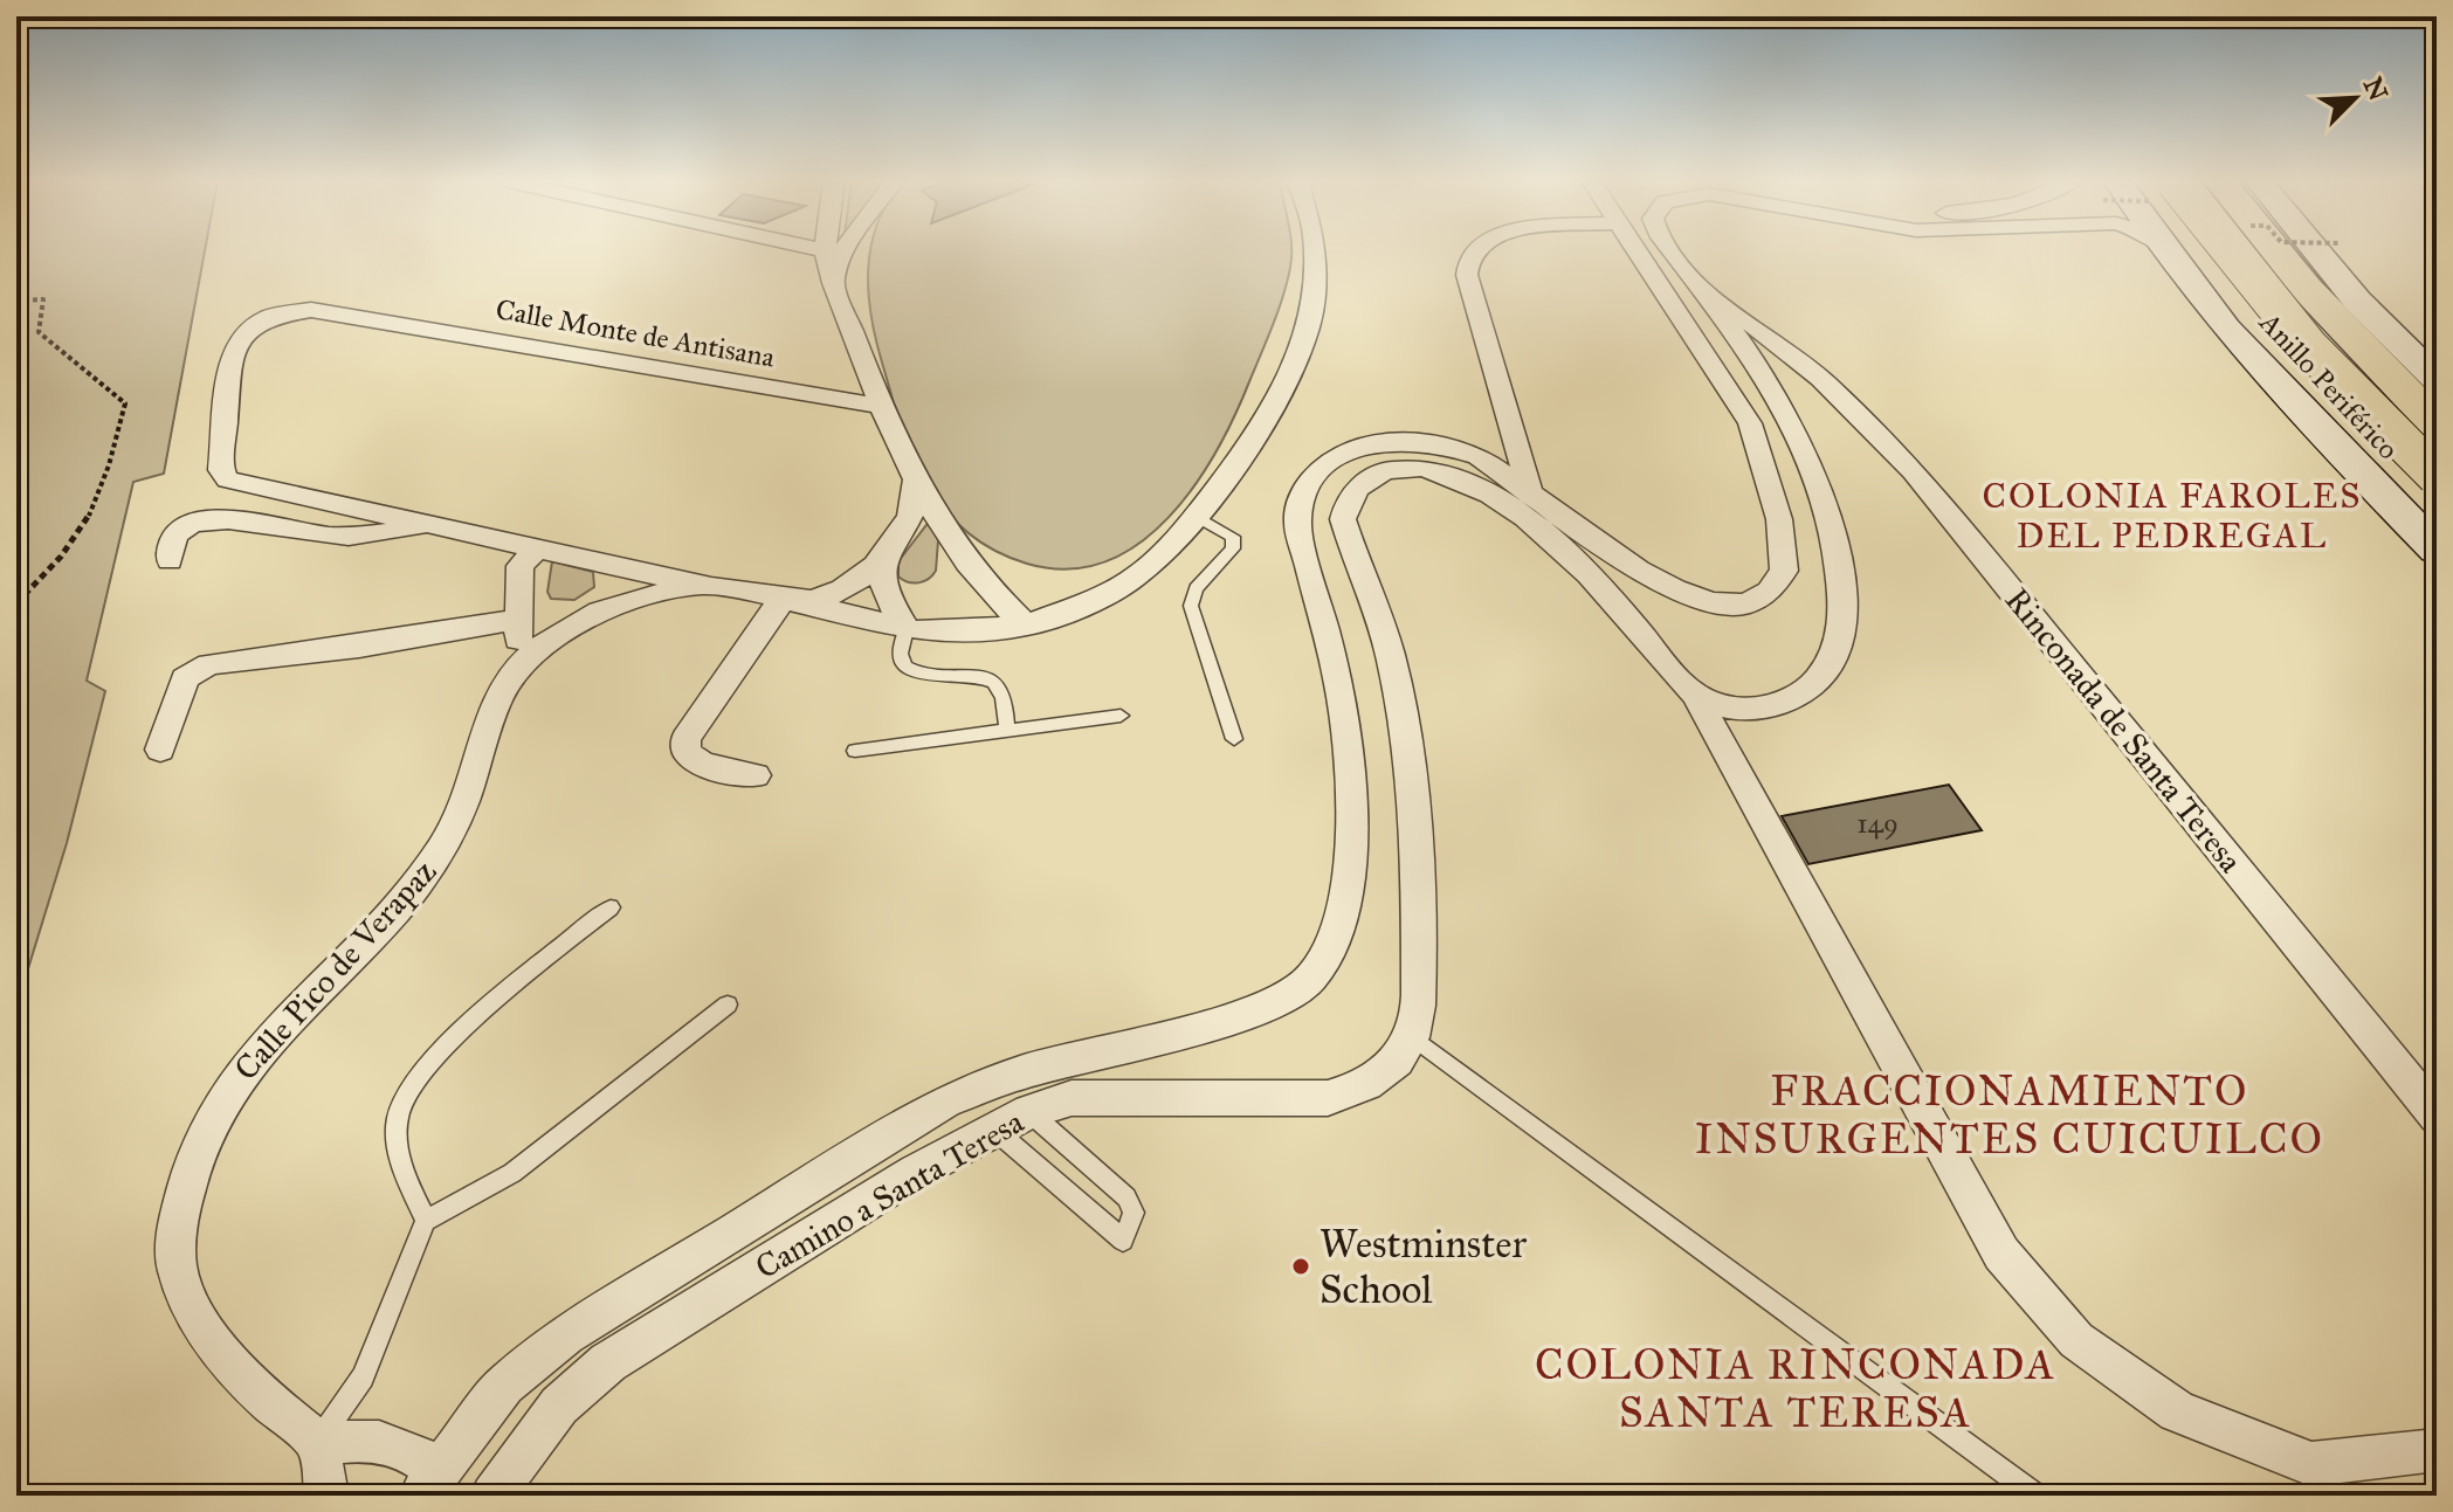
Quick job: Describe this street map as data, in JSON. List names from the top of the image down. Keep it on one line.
{"streets":{"highway":["Anillo Periférico"],"street":["Calle Monte de Antisana","Rinconada de Santa Teresa","Calle Pico de Verapaz","Camino a Santa Teresa"]},"districts":["COLONIA FAROLES DEL PEDREGAL","FRACCIONAMIENTO INSURGENTES CUICUILCO","COLONIA RINCONADA SANTA TERESA"],"places":["Westminster School"],"house_numbers":["149"],"north":"top right"}
